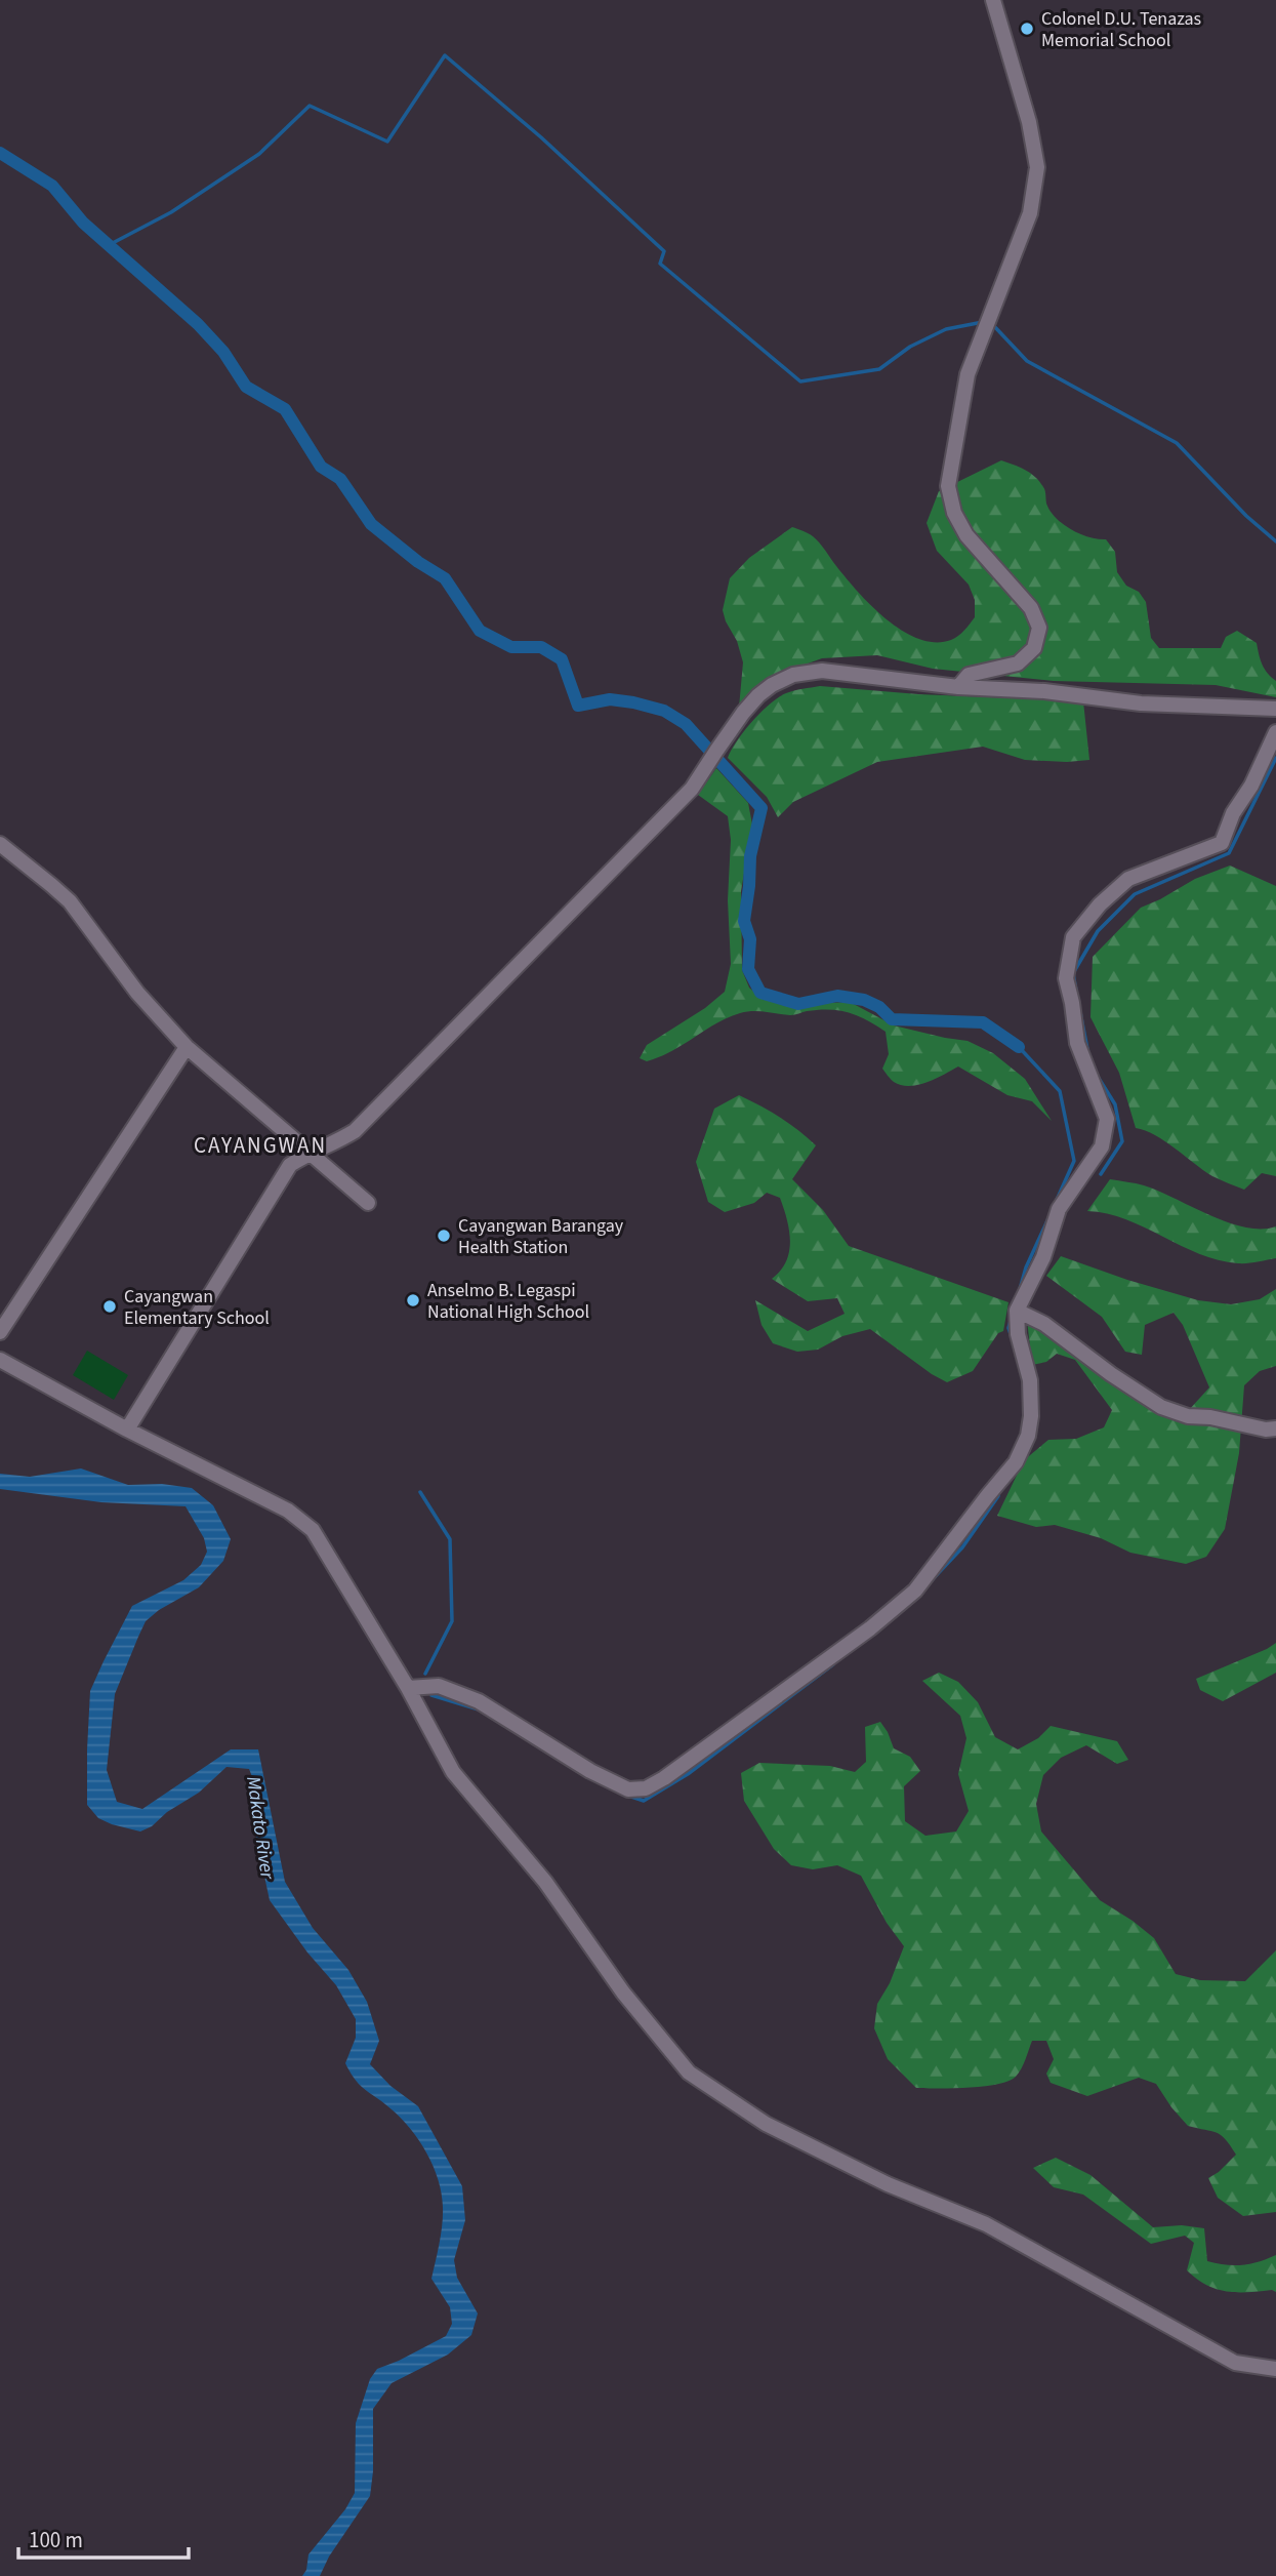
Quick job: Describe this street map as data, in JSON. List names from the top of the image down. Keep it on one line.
{"districts":["CAYANGWAN"],"water":["Makato River"],"places":["Colonel D.U. Tenazas Memorial School","Cayangwan Barangay Health Station","Anselmo B. Legaspi National High School","Cayangwan Elementary School"],"scale_bar":"100 m"}
